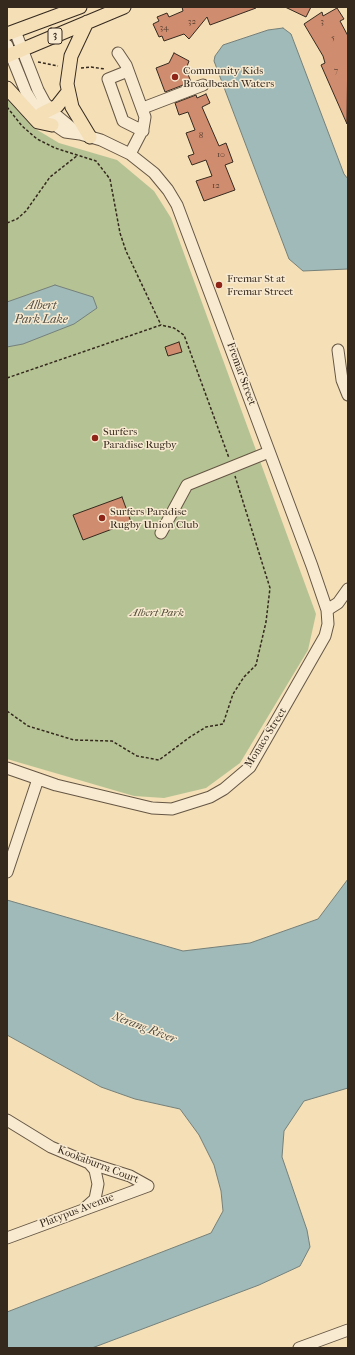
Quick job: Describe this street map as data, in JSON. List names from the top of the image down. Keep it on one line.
{"streets":{"main road":["3"],"street":["Fremar Street","Monaco Street","Kookaburra Court","Platypus Avenue"]},"crossings":[["3","Fremar Street"],["Fremar Street","Monaco Street"],["Kookaburra Court","Platypus Avenue"]],"water":["Albert Park Lake","Nerang River"],"parks":["Albert Park"],"places":["Community Kids Broadbeach Waters","Fremar St at Fremar Street","Surfers Paradise Rugby","Surfers Paradise Rugby Union Club"],"house_numbers":["32","3","34","5","7","8","10","12"]}
